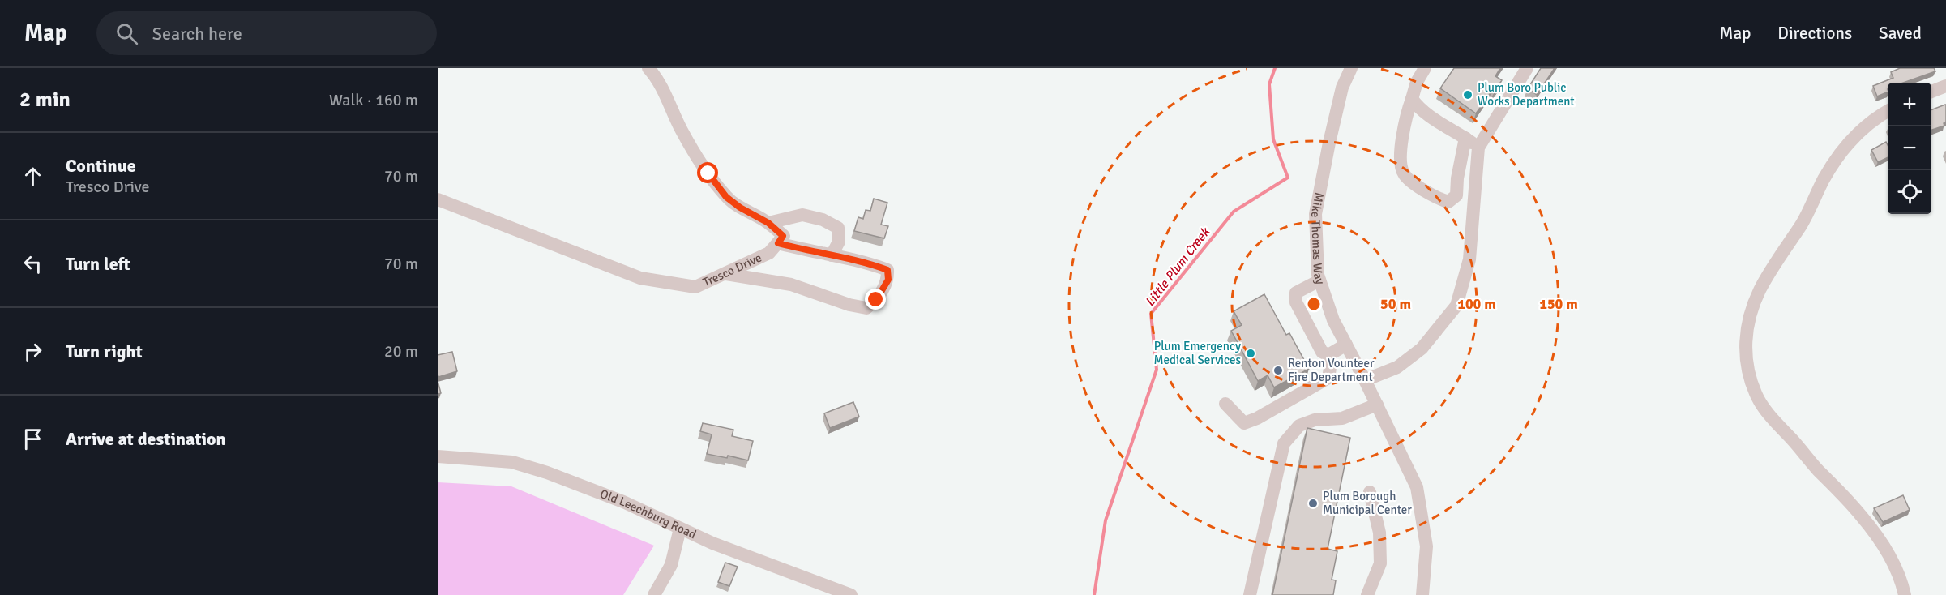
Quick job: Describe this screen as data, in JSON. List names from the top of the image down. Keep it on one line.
{"streets":{"street":["Mike Thomas Way","Tresco Drive","Old Leechburg Road"]},"water":["Little Plum Creek"],"places":["Plum Boro Public Works Department","Plum Emergency Medical Services","Renton Vounteer Fire Department","Plum Borough Municipal Center"],"page":{"header":"Map","search":"Search here","nav":["Map","Directions","Saved"],"heading":["2 min","Walk · 160 m"],"map_buttons":["+","−"],"list":[["Continue","Tresco Drive","70 m"],["Turn left","70 m"],["Turn right","20 m"],"Arrive at destination"]},"rings":["50 m","100 m","150 m"]}
